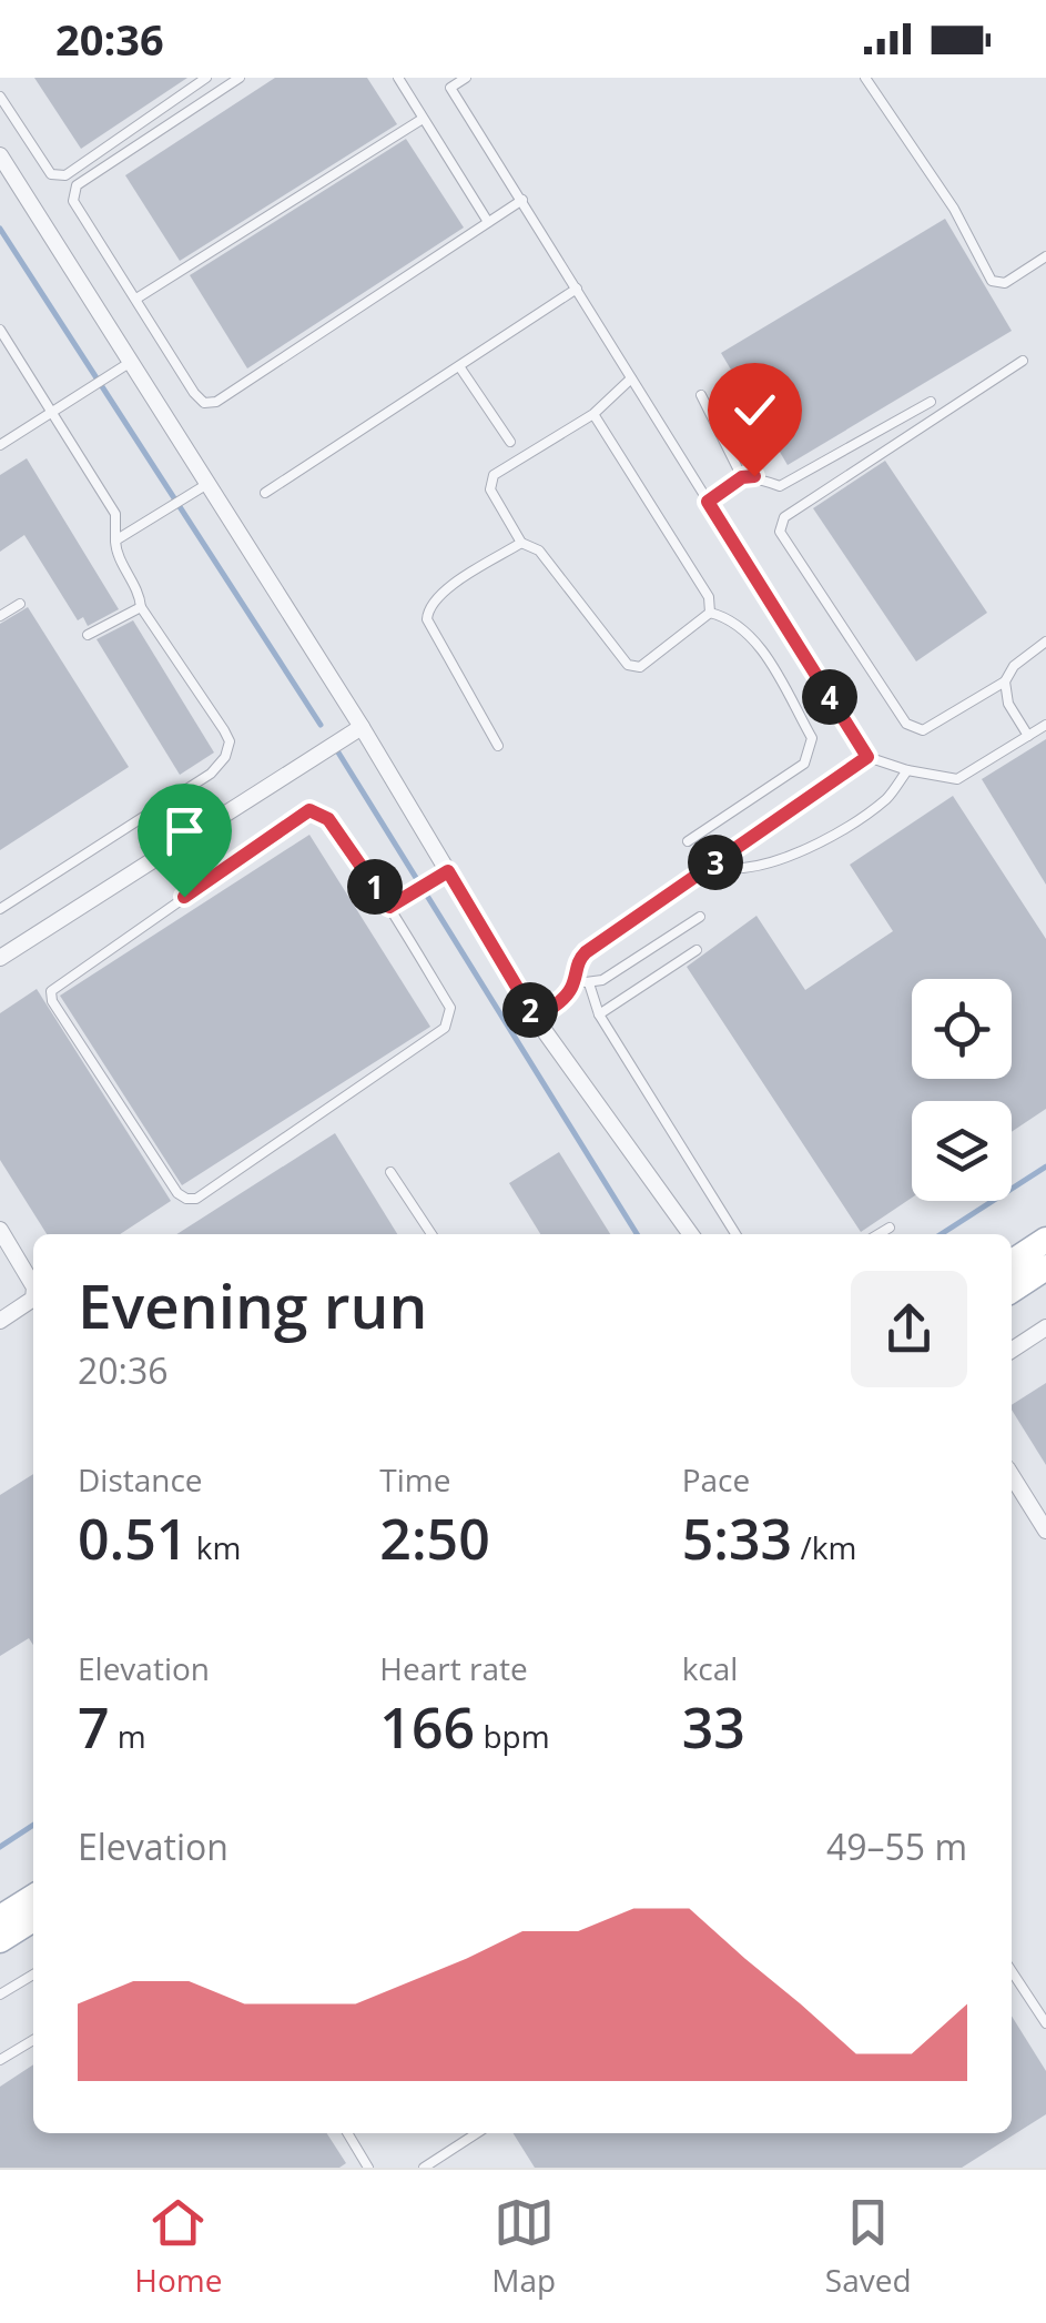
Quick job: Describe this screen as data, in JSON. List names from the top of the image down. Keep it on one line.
{"page":{"status":"20:36","pins":["4","3","1","2"],"heading":["Evening run","20:36"],"stats":[["Distance","0.51 km"],["Time","2:50"],["Pace","5:33 /km"],["Elevation","7 m"],["Heart rate","166 bpm"],["kcal","33"]],"chart":["Elevation","49–55 m"],"tabs":["Home","Map","Saved"]}}
